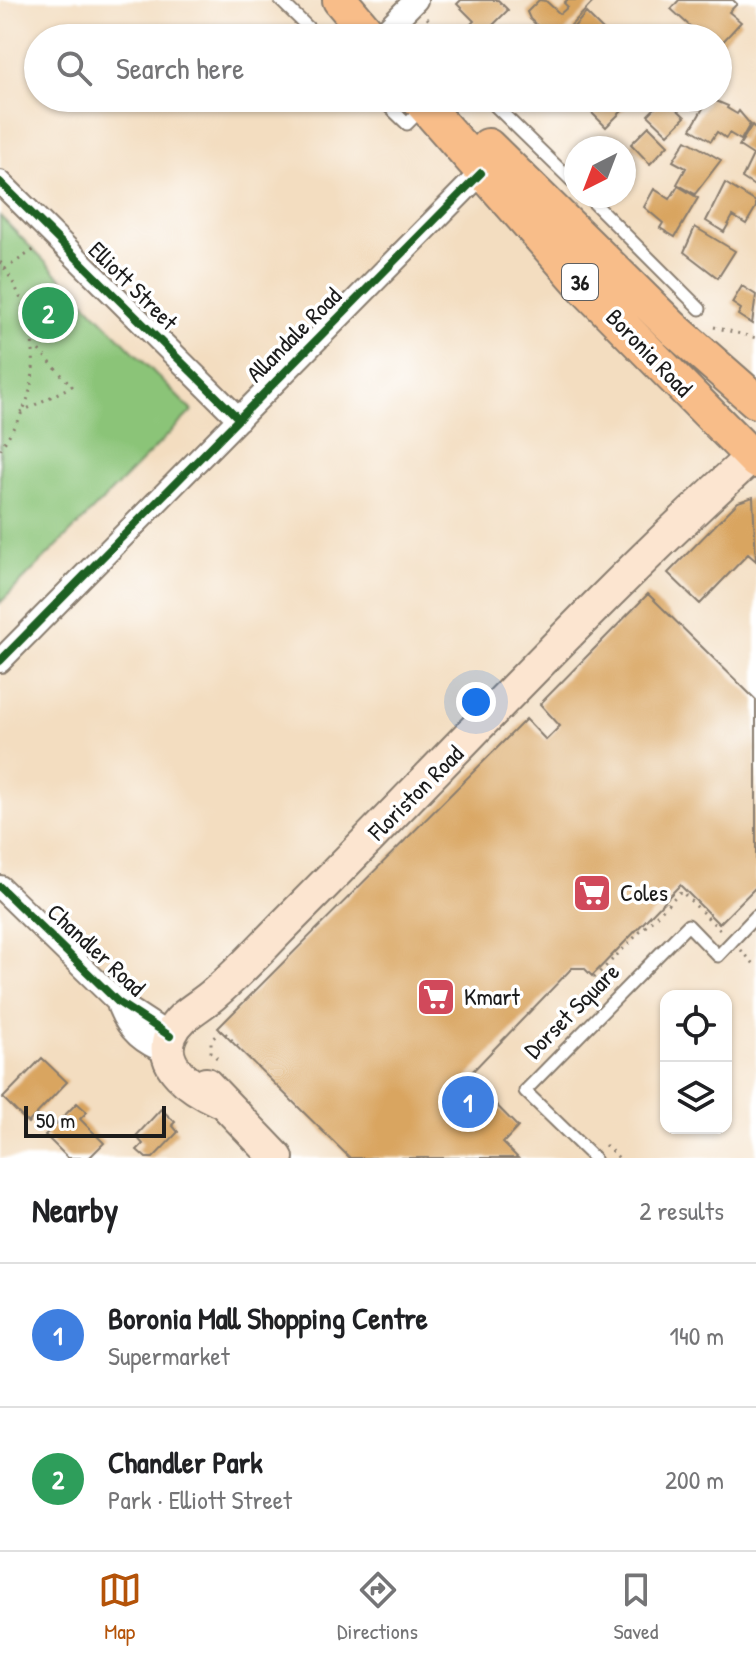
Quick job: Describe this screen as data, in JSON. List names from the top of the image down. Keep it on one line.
{"streets":{"main road":["36","Boronia Road","Floriston Road"],"street":["Elliott Street","Allandale Road","Chandler Road"],"lane":["Dorset Square"]},"crossings":[["Elliott Street","Allandale Road"],["Allandale Road","Boronia Road"],["Boronia Road","Floriston Road"],["Floriston Road","Chandler Road"]],"places":{"supermarket":["Coles","Kmart"]},"scale_bar":"50 m","north":"bottom left","page":{"search":"Search here","pins":["2","1"],"scale":"50 m","heading":["Nearby","2 results"],"list":[{"mark":"1","name":"Boronia Mall Shopping Centre","note":"Supermarket","value":"140 m"},{"mark":"2","name":"Chandler Park","note":"Park · Elliott Street","value":"200 m"}],"nav":["Map","Directions","Saved"]}}
